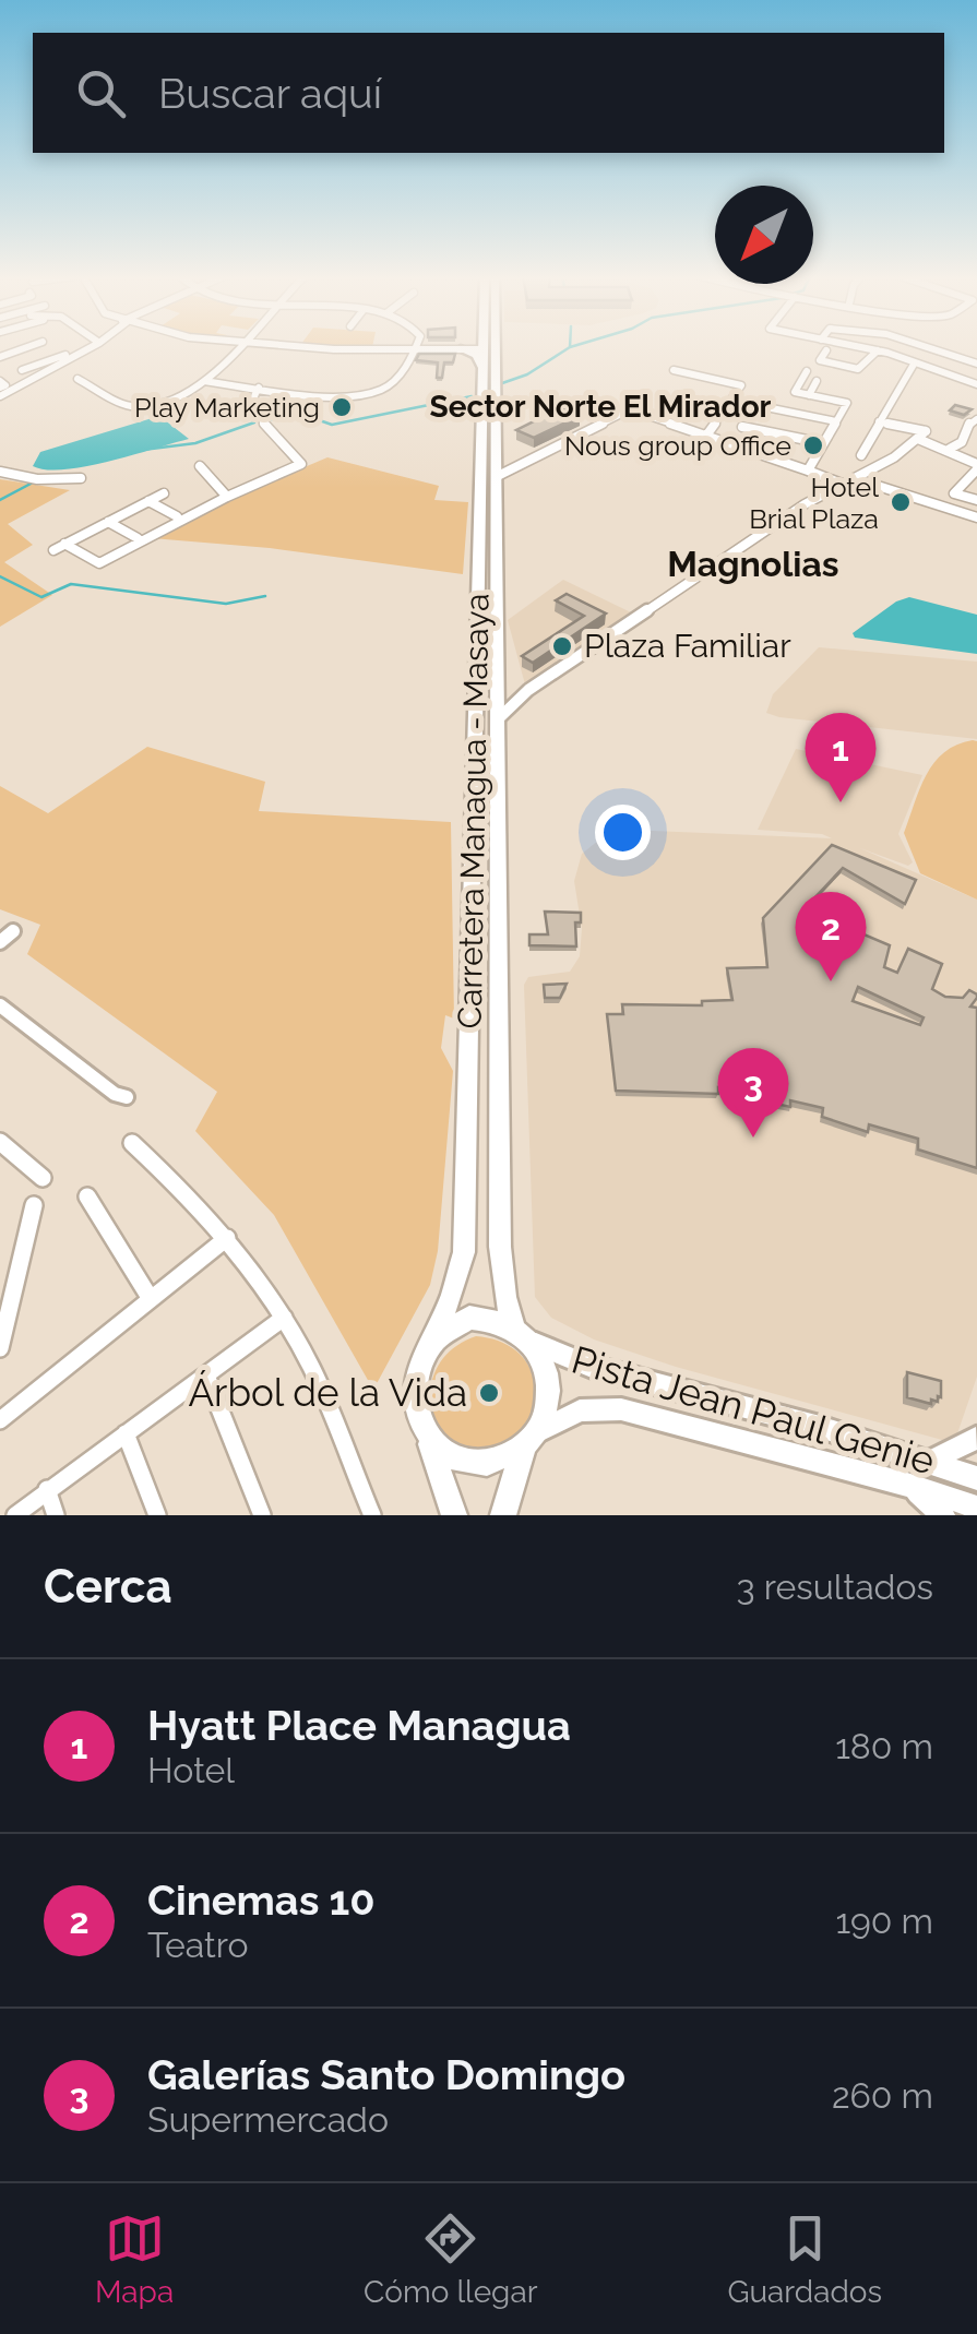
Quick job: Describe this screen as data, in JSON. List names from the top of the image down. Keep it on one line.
{"streets":{"highway":["Carretera Managua - Masaya"],"main road":["Pista Jean Paul Genie"]},"crossings":[["Carretera Managua - Masaya","Pista Jean Paul Genie"]],"districts":["Sector Norte El Mirador","Magnolias"],"places":["Play Marketing","Nous group Office","Hotel Brial Plaza","Plaza Familiar","Árbol de la Vida"],"north":"bottom left","page":{"search":"Buscar aquí","pins":["1","2","3"],"heading":["Cerca","3 resultados"],"list":[{"mark":"1","name":"Hyatt Place Managua","note":"Hotel","value":"180 m"},{"mark":"2","name":"Cinemas 10","note":"Teatro","value":"190 m"},{"mark":"3","name":"Galerías Santo Domingo","note":"Supermercado","value":"260 m"}],"nav":["Mapa","Cómo llegar","Guardados"]}}
